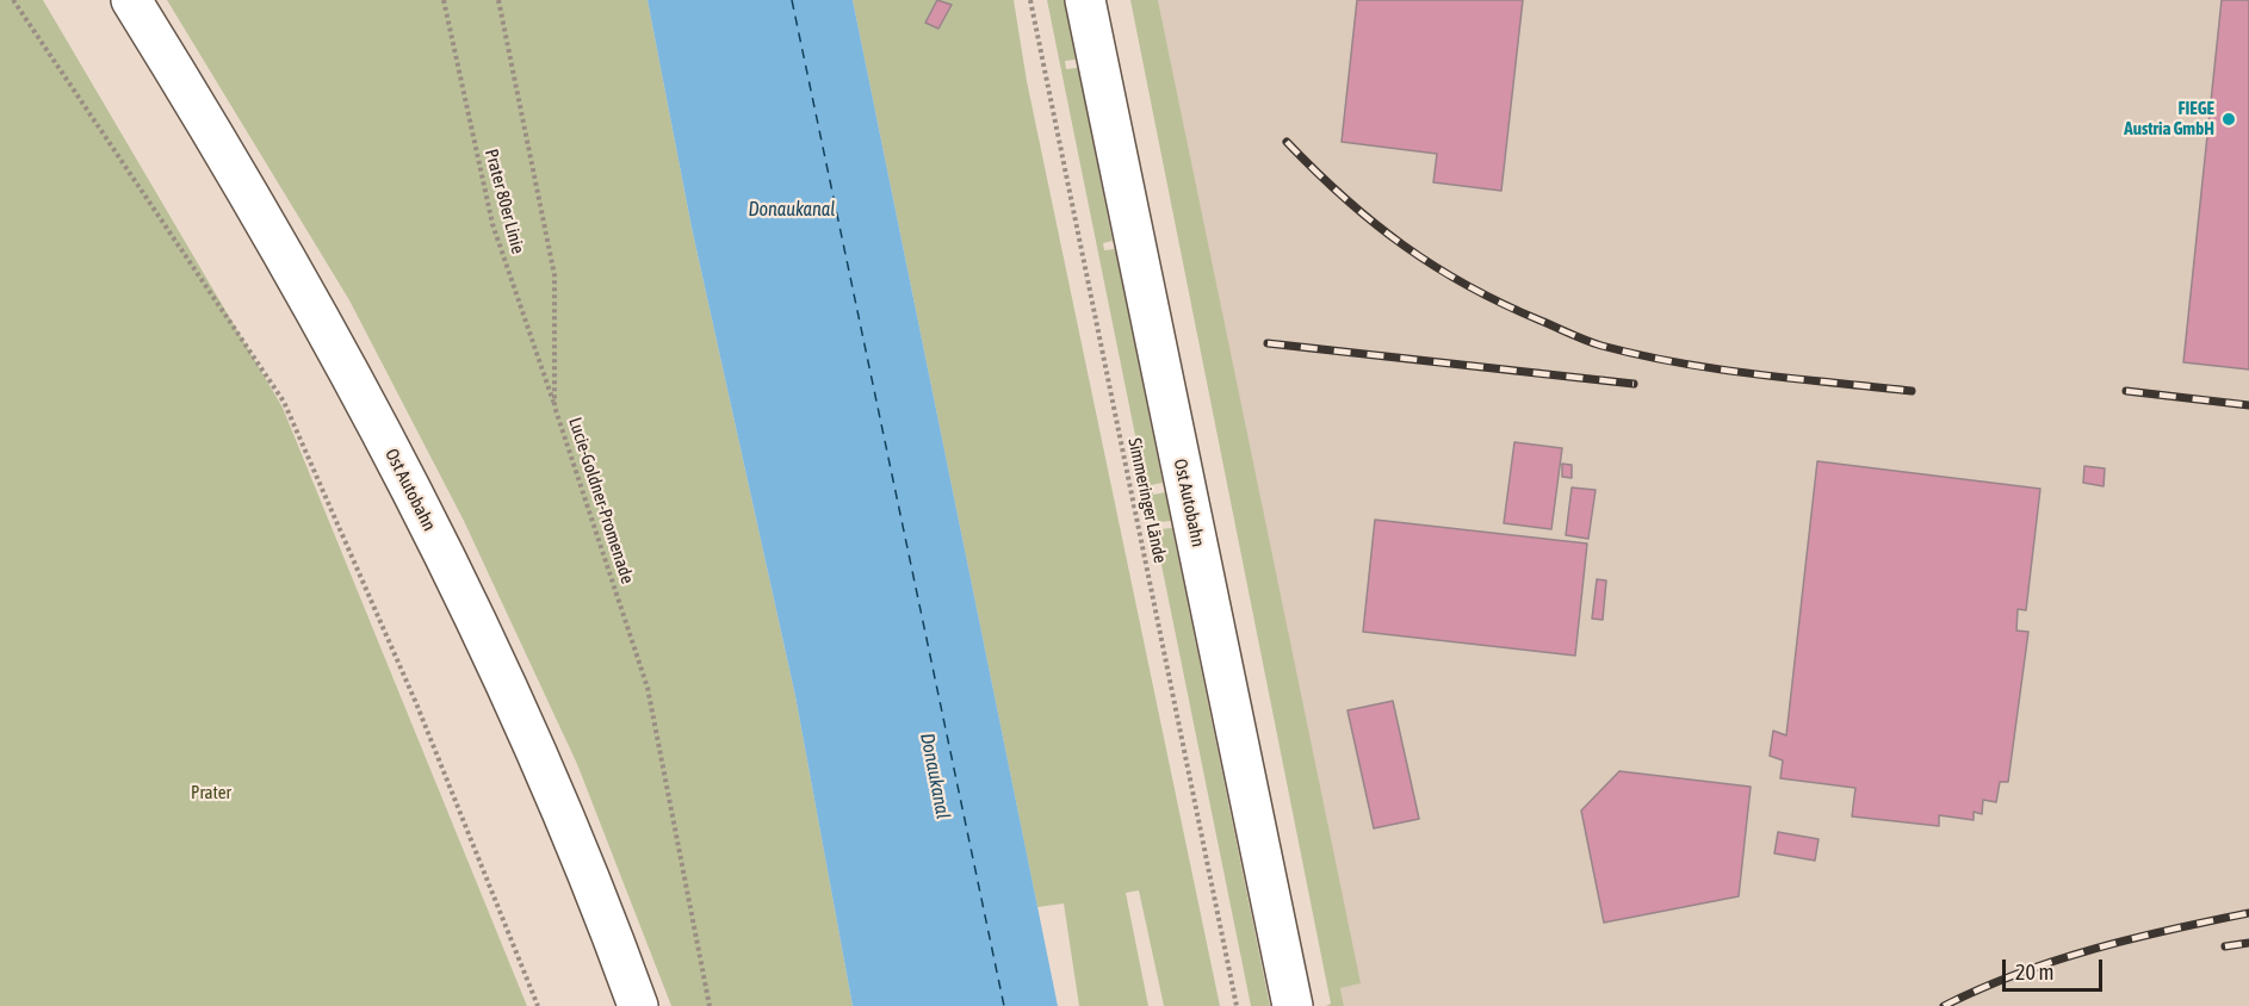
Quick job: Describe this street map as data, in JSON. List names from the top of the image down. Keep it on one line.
{"streets":{"highway":["Ost Autobahn"],"path":["Prater 80er Linie","Lucie-Goldner-Promenade","Simmeringer Lände"]},"crossings":[["Prater 80er Linie","Lucie-Goldner-Promenade"]],"water":["Donaukanal"],"parks":["Prater"],"places":["FIEGE Austria GmbH"],"scale_bar":"20 m"}
